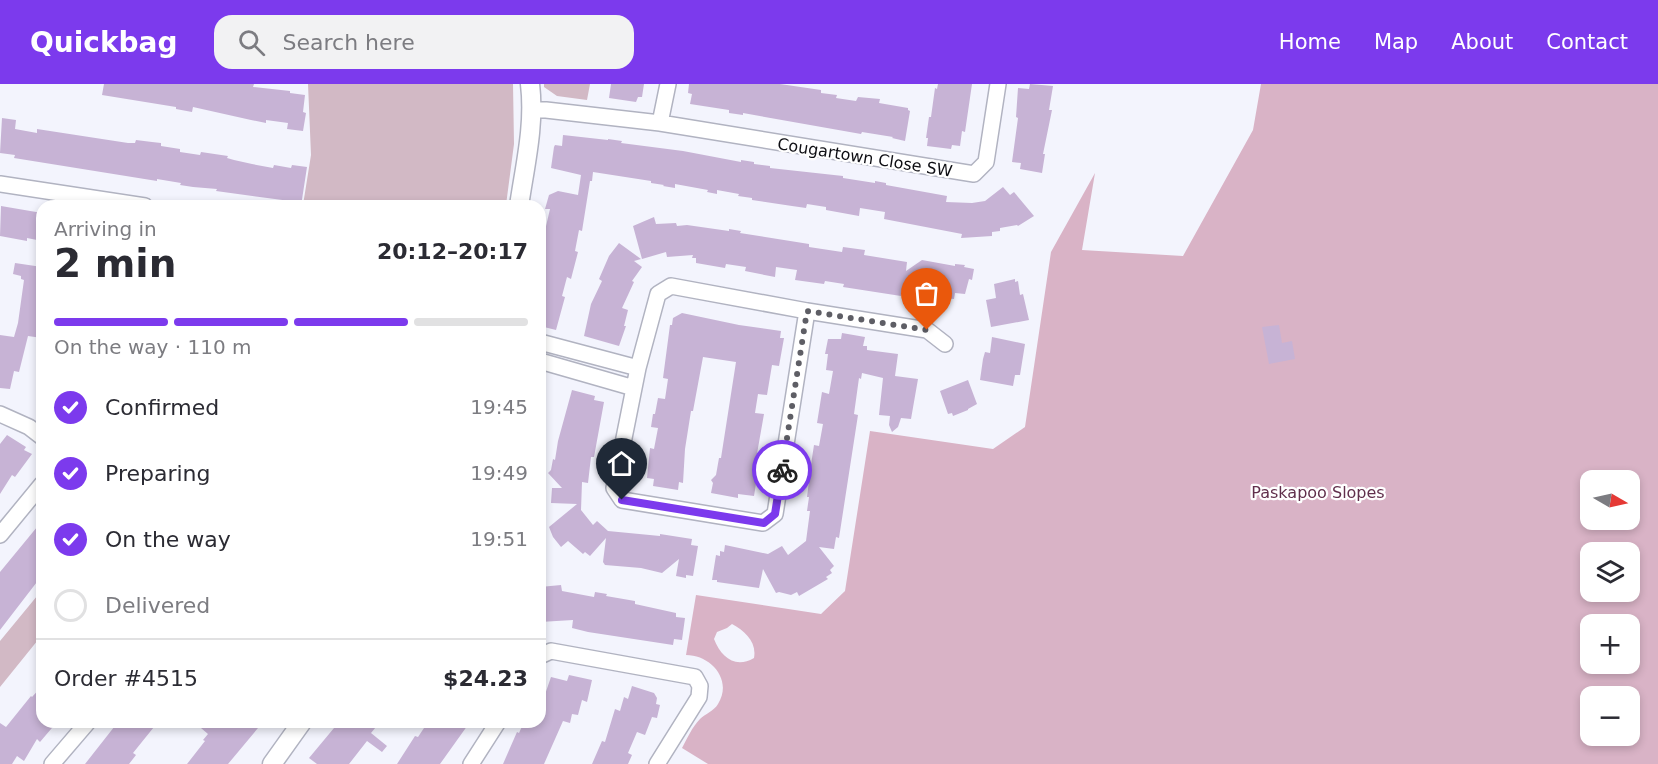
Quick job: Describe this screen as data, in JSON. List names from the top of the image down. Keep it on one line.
{"streets":{"street":["Cougartown Close SW"]},"parks":["Paskapoo Slopes"],"north":"right","page":{"header":"Quickbag","search":"Search here","nav":["Home","Map","About","Contact"],"heading":["2 min","Arriving in","20:12–20:17"],"panel":["Order #4515","$24.23"],"bar":"On the way · 110 m","list":[["Confirmed","19:45"],["Preparing","19:49"],["On the way","19:51"],"Delivered"],"map_buttons":["+","−"]}}
